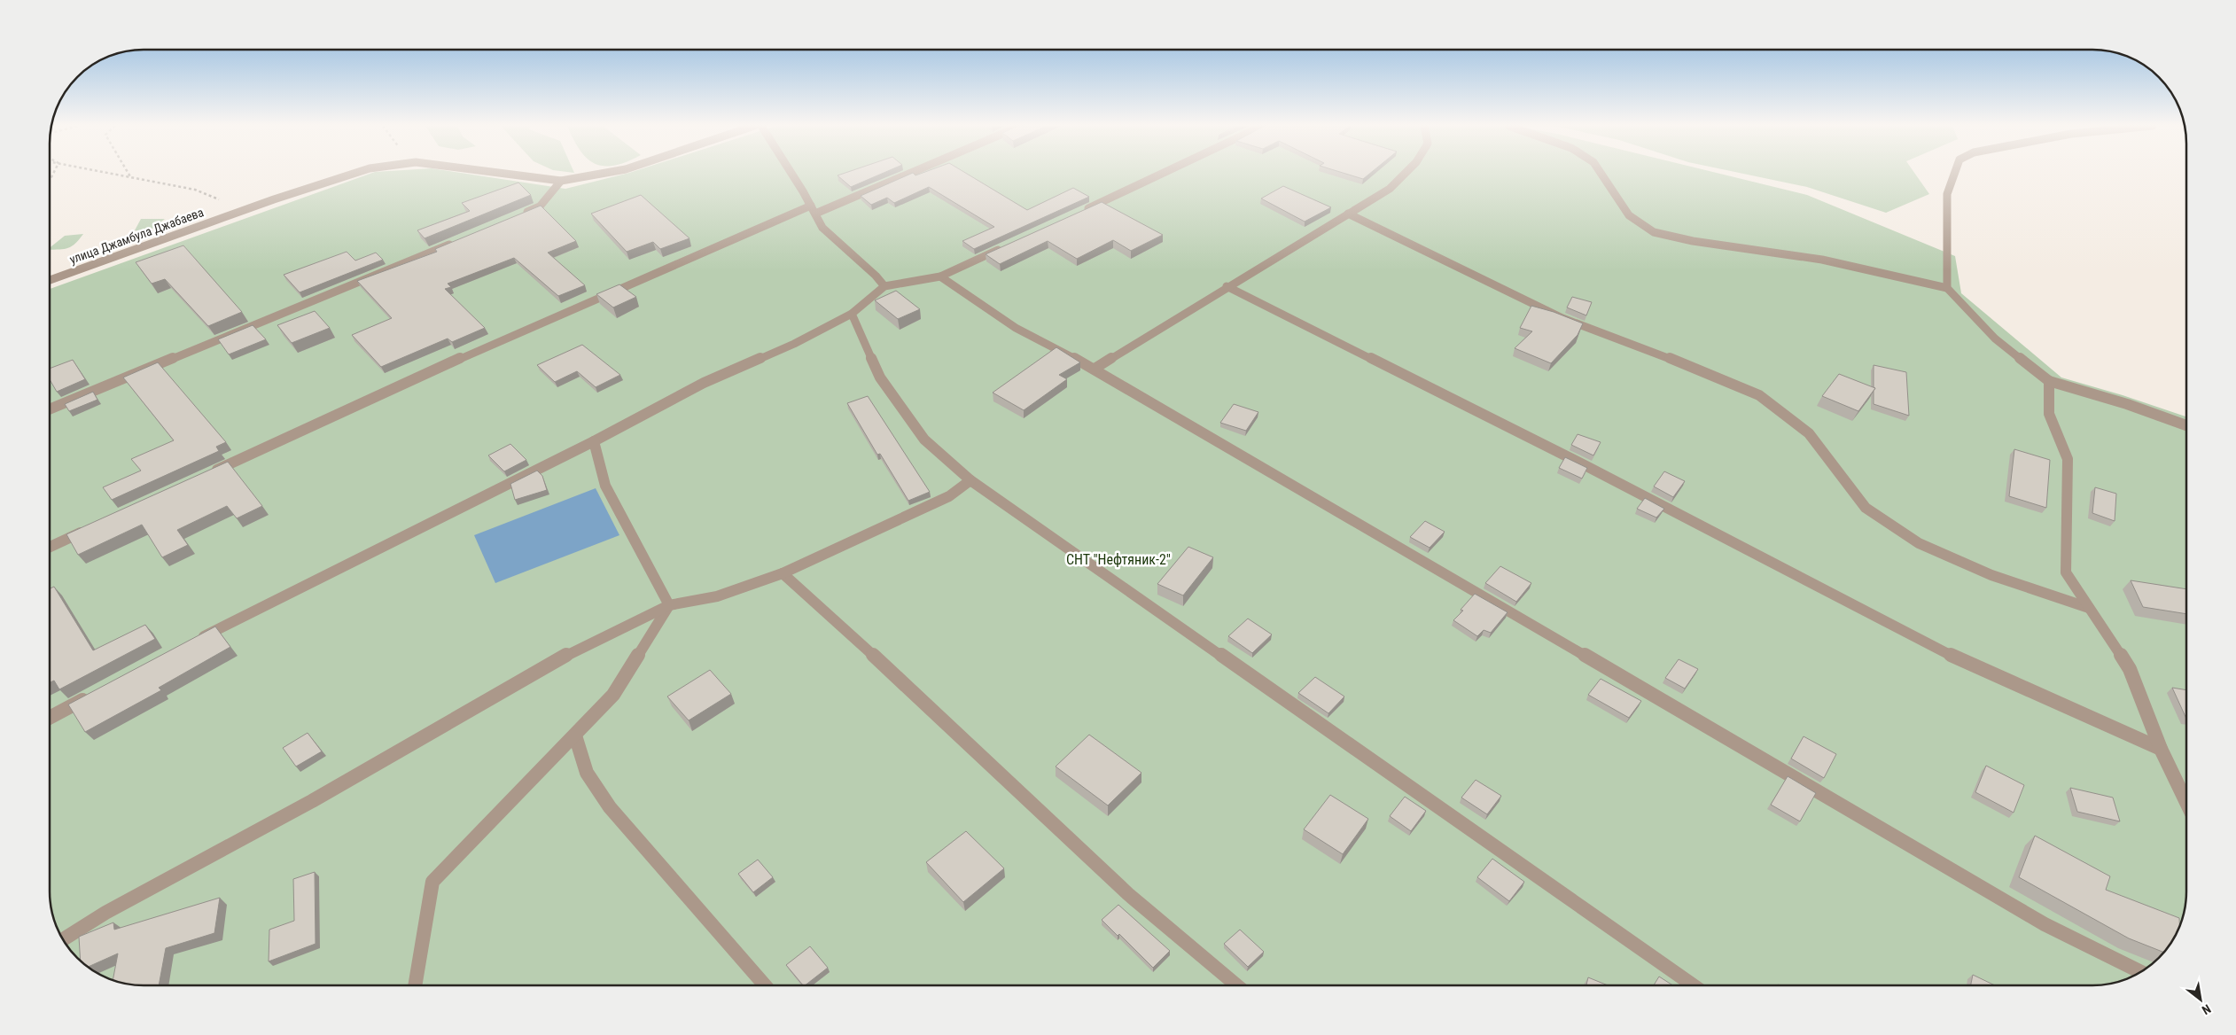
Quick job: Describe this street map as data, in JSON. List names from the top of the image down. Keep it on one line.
{"streets":{"street":["улица Джамбула Джабаева"]},"parks":["СНТ \"Нефтяник-2\""],"north":"bottom right"}
